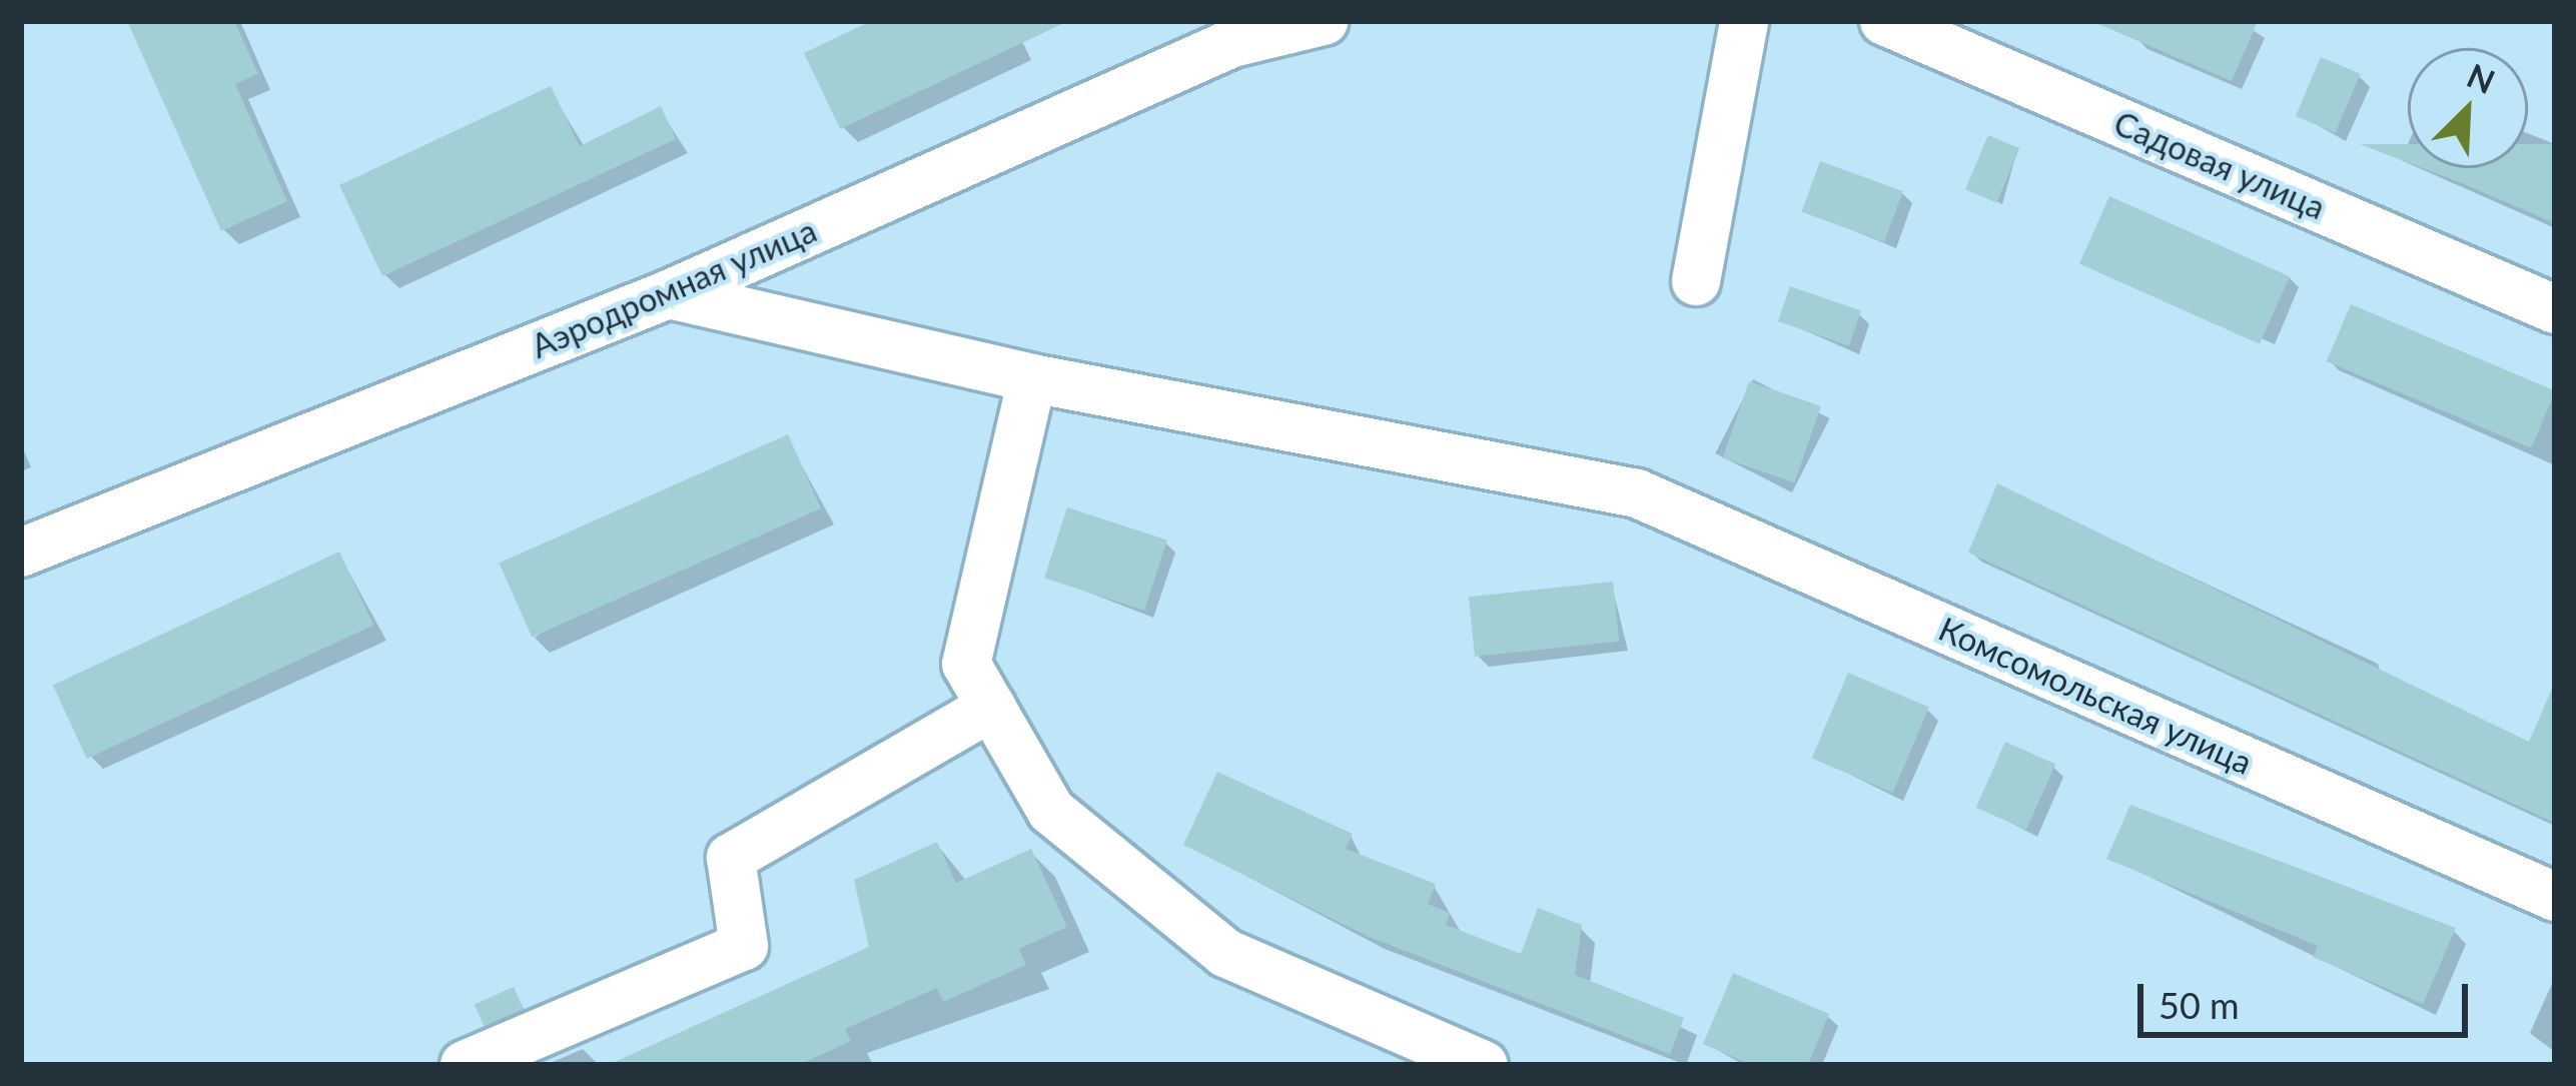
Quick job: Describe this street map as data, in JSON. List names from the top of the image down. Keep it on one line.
{"streets":{"street":["Садовая улица","Аэродромная улица","Комсомольская улица"]},"crossings":[["Аэродромная улица","Комсомольская улица"]],"scale_bar":"50 m","north":"top right"}
